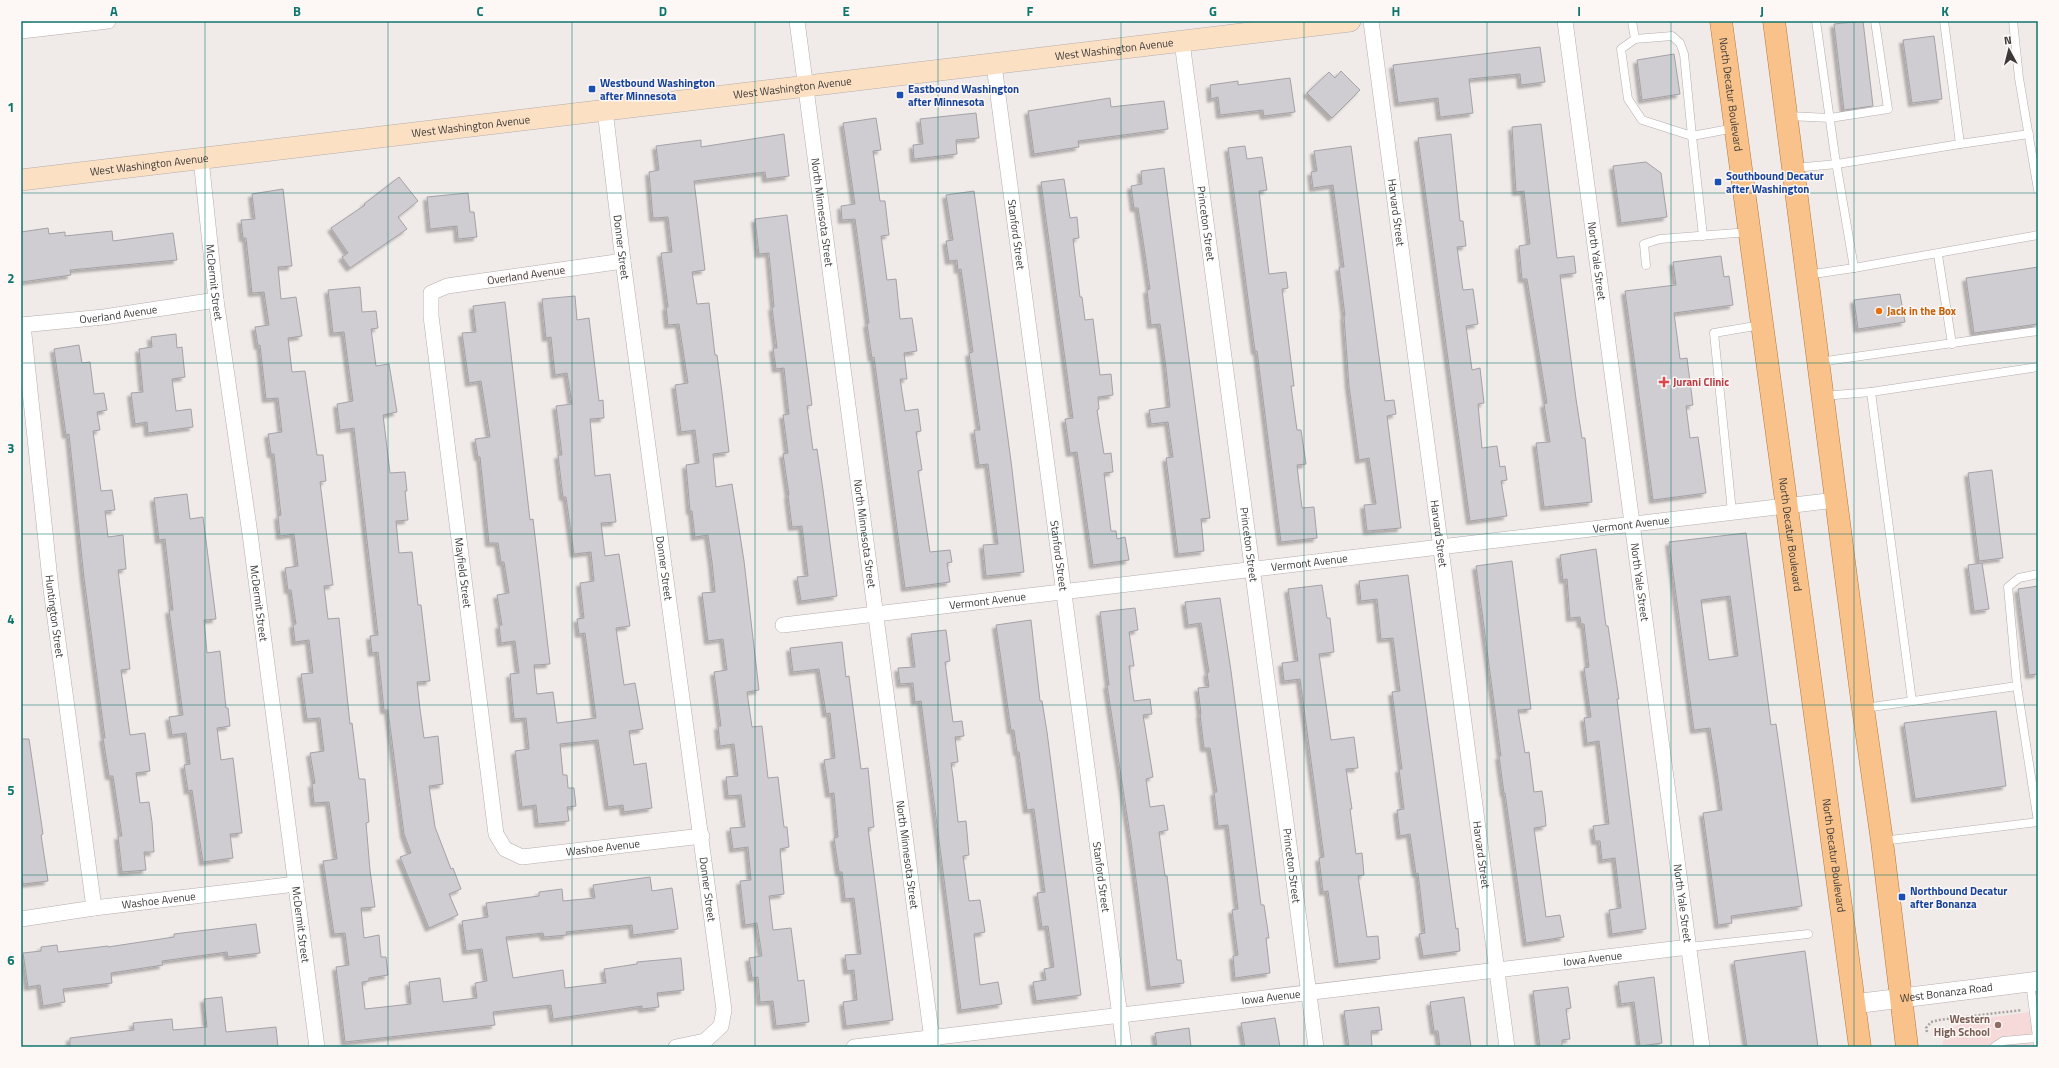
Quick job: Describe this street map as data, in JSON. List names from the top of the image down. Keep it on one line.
{"streets":{"main road":["West Washington Avenue","North Decatur Boulevard"],"street":["North Minnesota Street","Harvard Street","Princeton Street","Stanford Street","Donner Street","North Yale Street","Overland Avenue","McDermit Street","Vermont Avenue","Mayfield Street","Huntington Street","Washoe Avenue","Iowa Avenue","West Bonanza Road"]},"crossings":[["West Washington Avenue","North Minnesota Street"],["West Washington Avenue","Princeton Street"],["West Washington Avenue","Stanford Street"],["West Washington Avenue","Donner Street"],["West Washington Avenue","McDermit Street"],["North Decatur Boulevard","Vermont Avenue"],["North Decatur Boulevard","West Bonanza Road"],["North Minnesota Street","Vermont Avenue"],["North Minnesota Street","Iowa Avenue"],["Harvard Street","Vermont Avenue"],["Harvard Street","Iowa Avenue"],["Princeton Street","Vermont Avenue"],["Princeton Street","Iowa Avenue"],["Stanford Street","Vermont Avenue"],["Stanford Street","Iowa Avenue"],["Donner Street","Overland Avenue"],["Donner Street","Washoe Avenue"],["North Yale Street","Vermont Avenue"],["North Yale Street","Iowa Avenue"],["Overland Avenue","McDermit Street"],["Overland Avenue","Mayfield Street"],["Overland Avenue","Huntington Street"],["McDermit Street","Washoe Avenue"],["Mayfield Street","Washoe Avenue"],["Huntington Street","Washoe Avenue"]],"places":{"transit":["Westbound Washington after Minnesota","Eastbound Washington after Minnesota","Southbound Decatur after Washington","Northbound Decatur after Bonanza"],"other":["Jack in the Box","Western High School"],"health":["Jurani Clinic"]},"north":"top","grid":{"columns":["A","B","C","D","E","F","G","H","I","J","K"],"rows":["1","2","3","4","5","6"]}}
